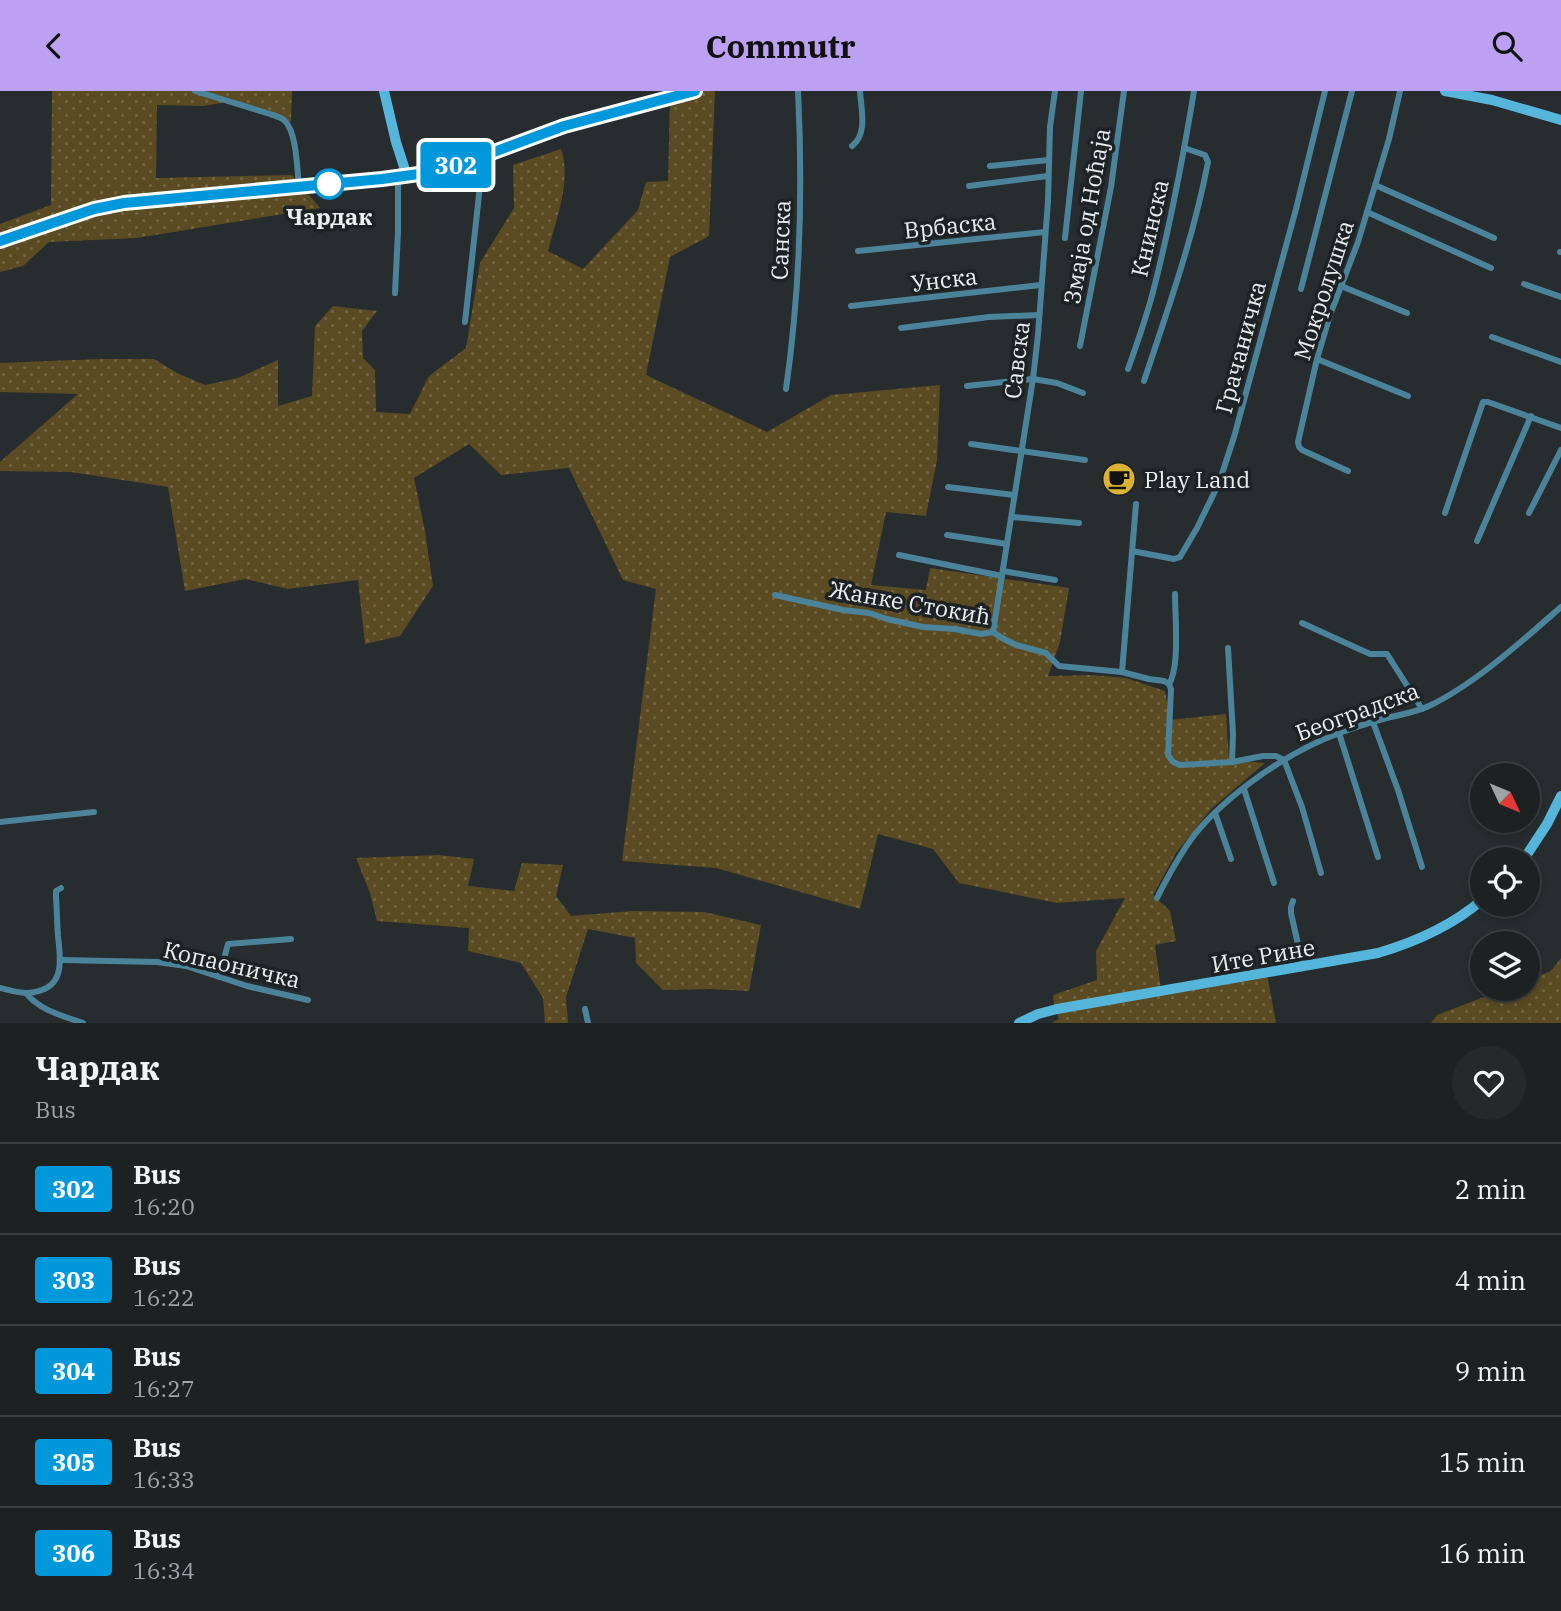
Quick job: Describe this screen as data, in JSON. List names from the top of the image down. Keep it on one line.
{"streets":{"main road":["Ите Рине"],"street":["Змаја од Ноћаја","Врбаска","Книнска","Санска","Унска","Мокролушка","Грачаничка","Савска","Жанке Стокић","Београдска","Копаоничка"]},"crossings":[["Врбаска","Савска"],["Унска","Савска"],["Савска","Жанке Стокић"]],"places":{"other":["Чардак"],"cafe":["Play Land"]},"lines":["bus line 302"],"north":"bottom right","page":{"header":"Commutr","on_map":"302","heading":["Чардак","Bus"],"list":[{"mark":"302","name":"Bus","note":"16:20","value":"2 min"},{"mark":"303","name":"Bus","note":"16:22","value":"4 min"},{"mark":"304","name":"Bus","note":"16:27","value":"9 min"},{"mark":"305","name":"Bus","note":"16:33","value":"15 min"},{"mark":"306","name":"Bus","note":"16:34","value":"16 min"}]}}
